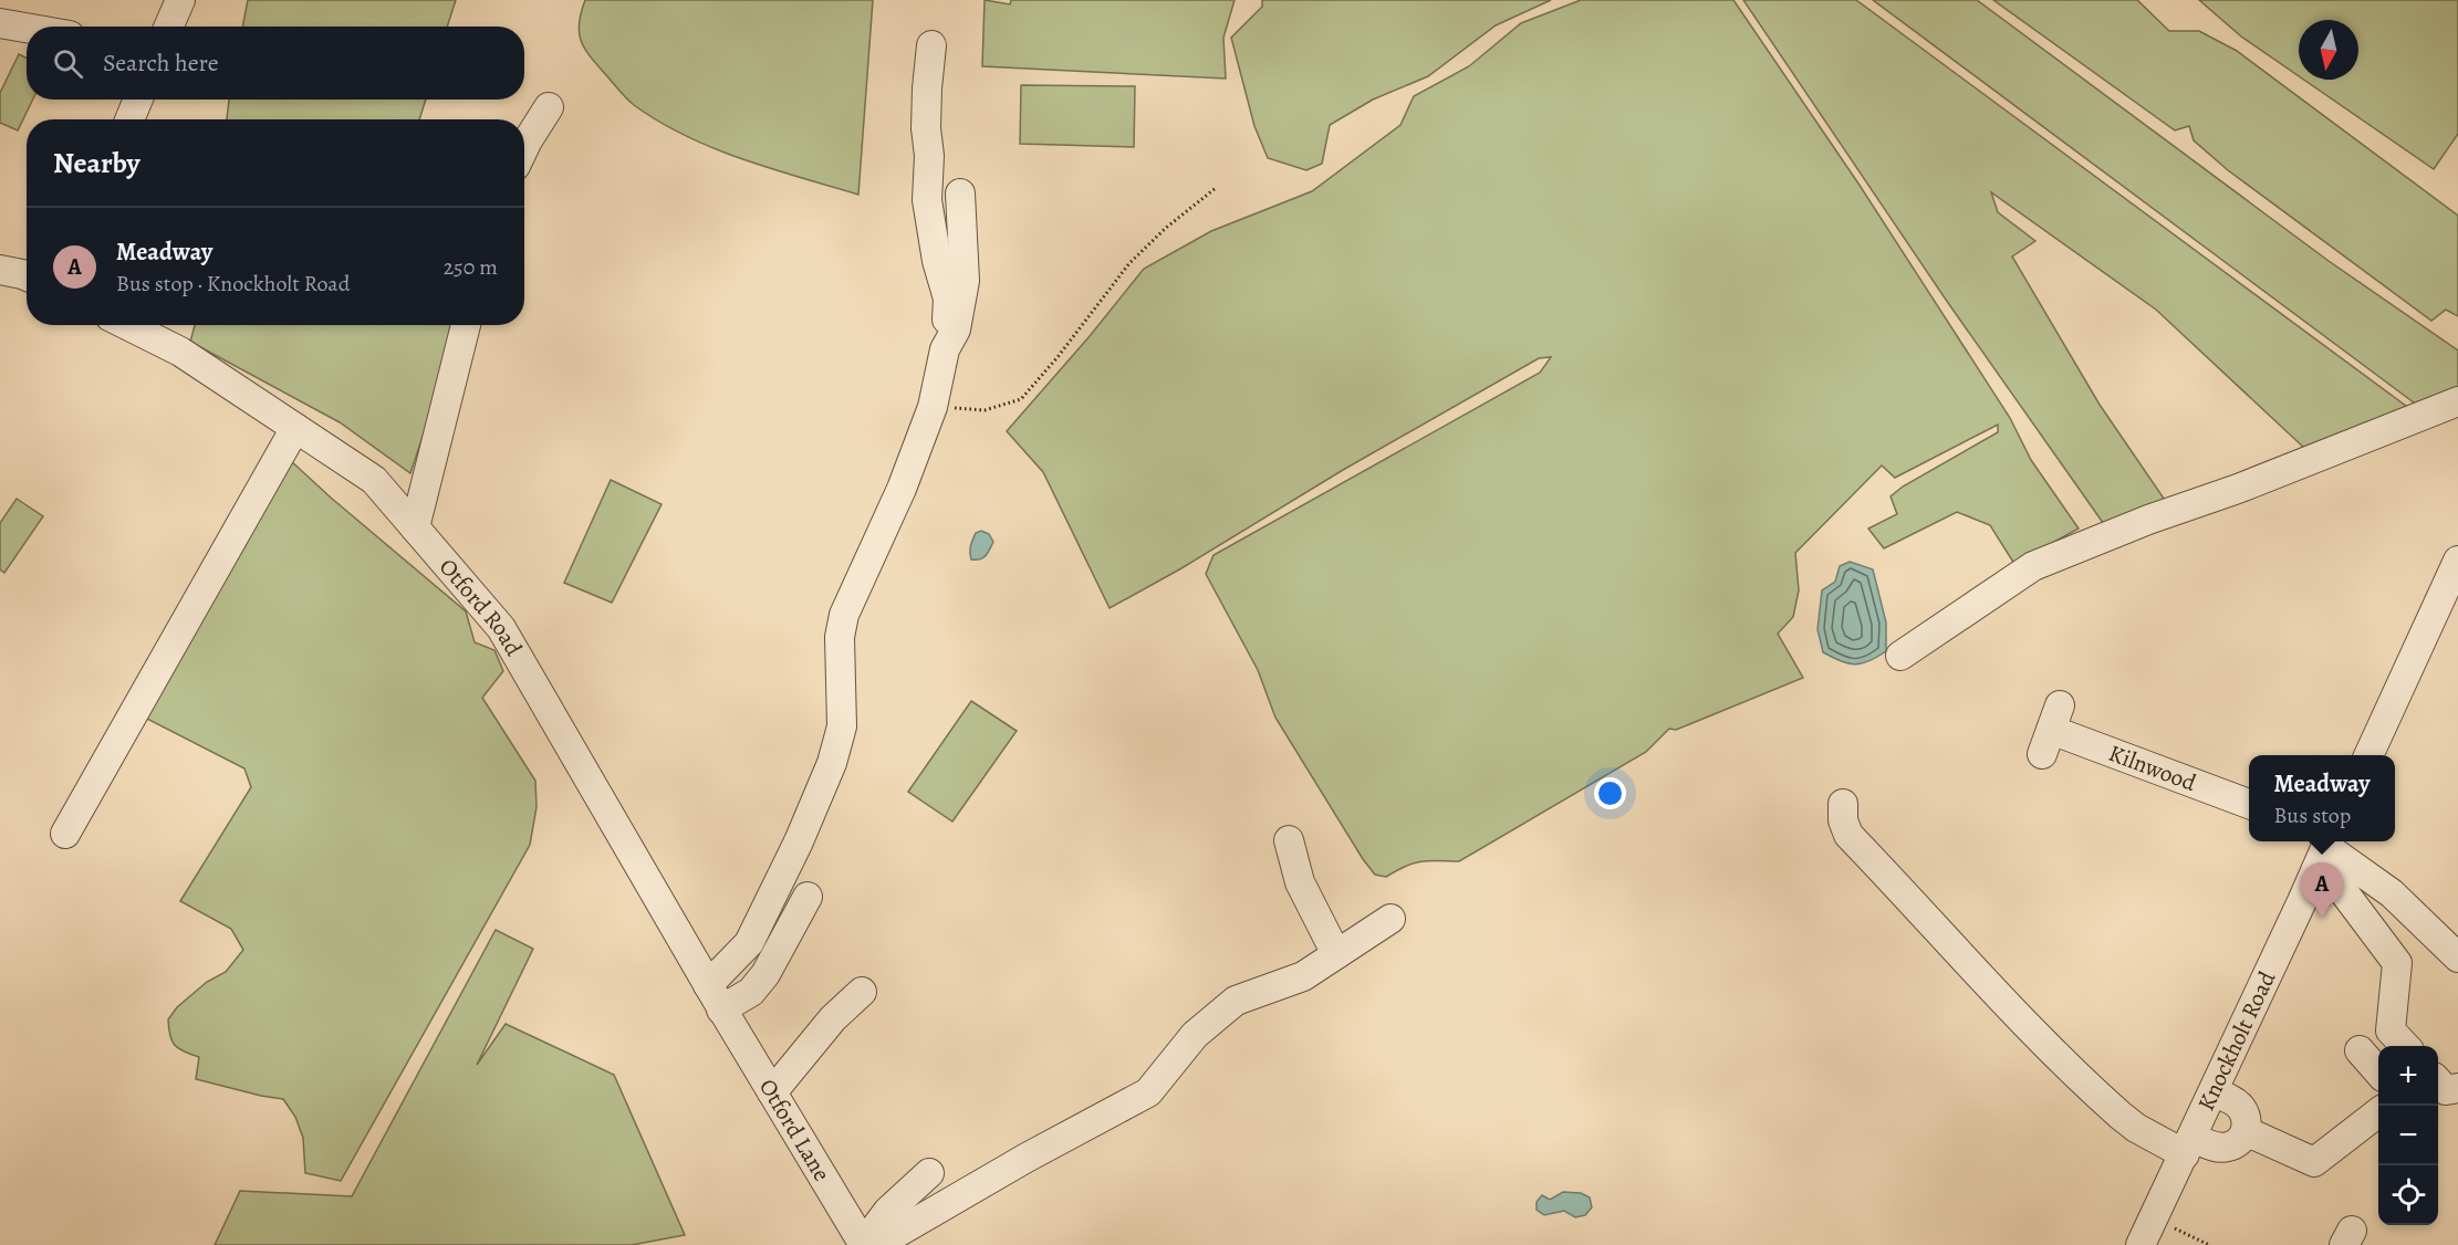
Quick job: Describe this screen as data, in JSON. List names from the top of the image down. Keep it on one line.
{"streets":{"street":["Otford Road","Kilnwood","Knockholt Road","Otford Lane"]},"crossings":[["Otford Road","Otford Lane"]],"north":"bottom","page":{"search":"Search here","heading":"Nearby","list":[{"mark":"A","name":"Meadway","note":"Bus stop · Knockholt Road","value":"250 m"}],"popup":["Meadway","Bus stop"],"pins":"A","map_buttons":["+","−"]}}
